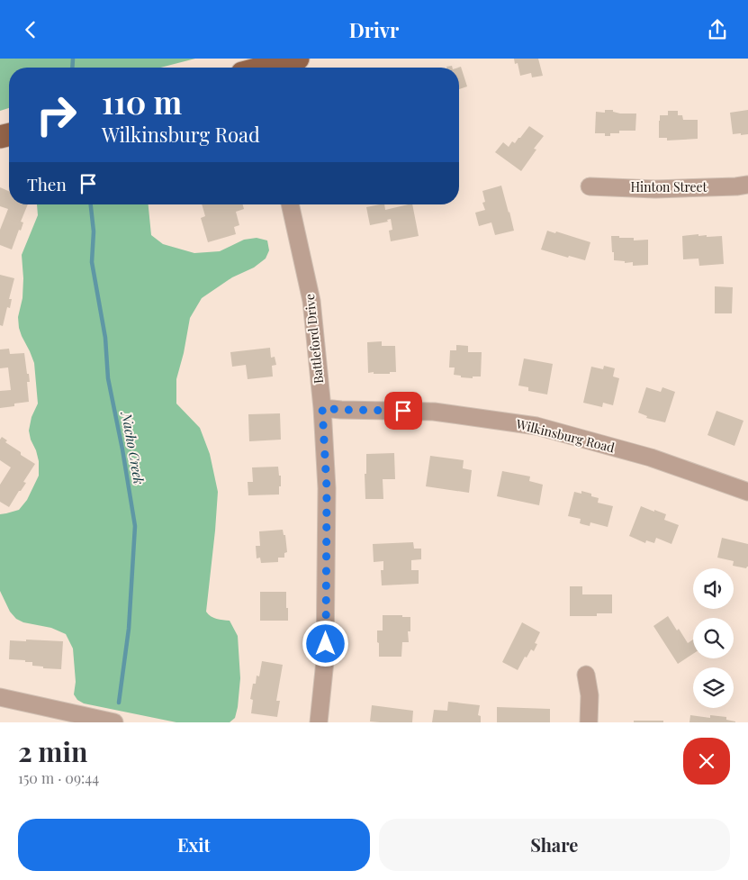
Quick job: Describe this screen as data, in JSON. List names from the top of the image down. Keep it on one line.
{"streets":{"street":["Hinton Street","Battleford Drive","Wilkinsburg Road"]},"crossings":[["Battleford Drive","Wilkinsburg Road"]],"water":["Nacho Creek"],"page":{"header":"Drivr","turn":["110 m","Wilkinsburg Road"],"then":"Then","heading":["2 min","150 m · 09:44"],"buttons":["Exit","Share"]}}
